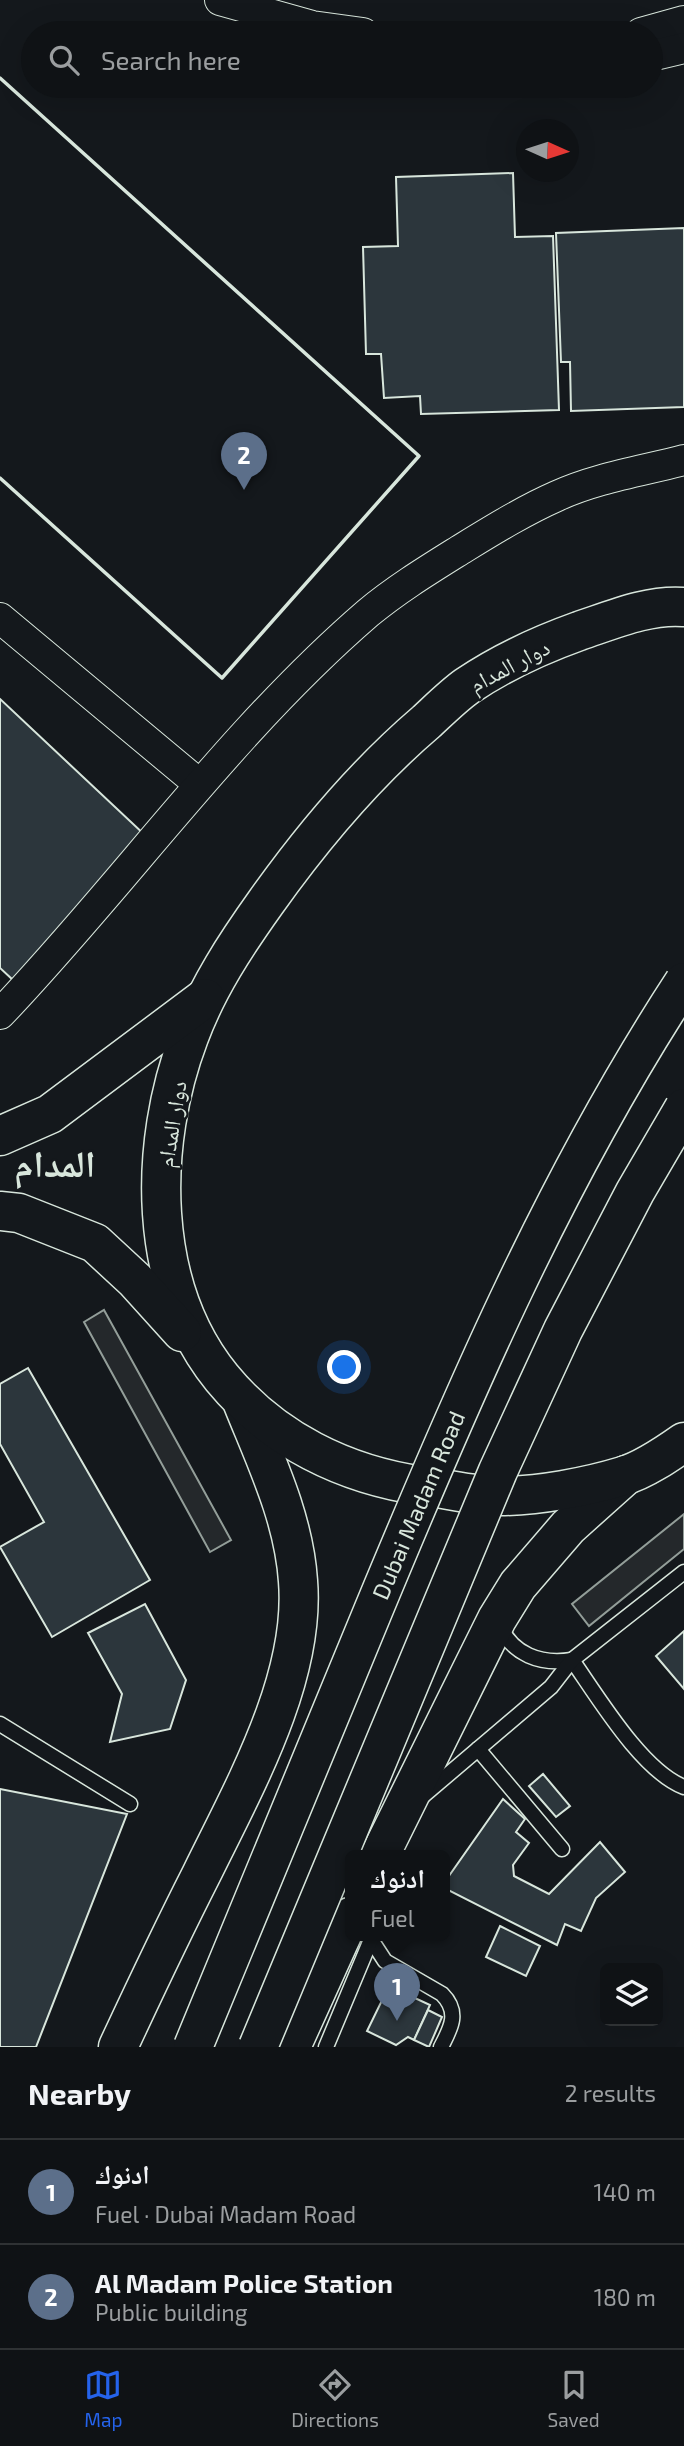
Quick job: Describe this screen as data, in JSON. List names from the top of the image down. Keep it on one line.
{"streets":{"main road":["دوار المدام","Dubai Madam Road"]},"districts":["المدام"],"north":"right","page":{"search":"Search here","pins":["2","1"],"popup":["ادنوك","Fuel"],"heading":["Nearby","2 results"],"list":[{"mark":"1","name":"ادنوك","note":"Fuel · Dubai Madam Road","value":"140 m"},{"mark":"2","name":"Al Madam Police Station","note":"Public building","value":"180 m"}],"nav":["Map","Directions","Saved"]}}
